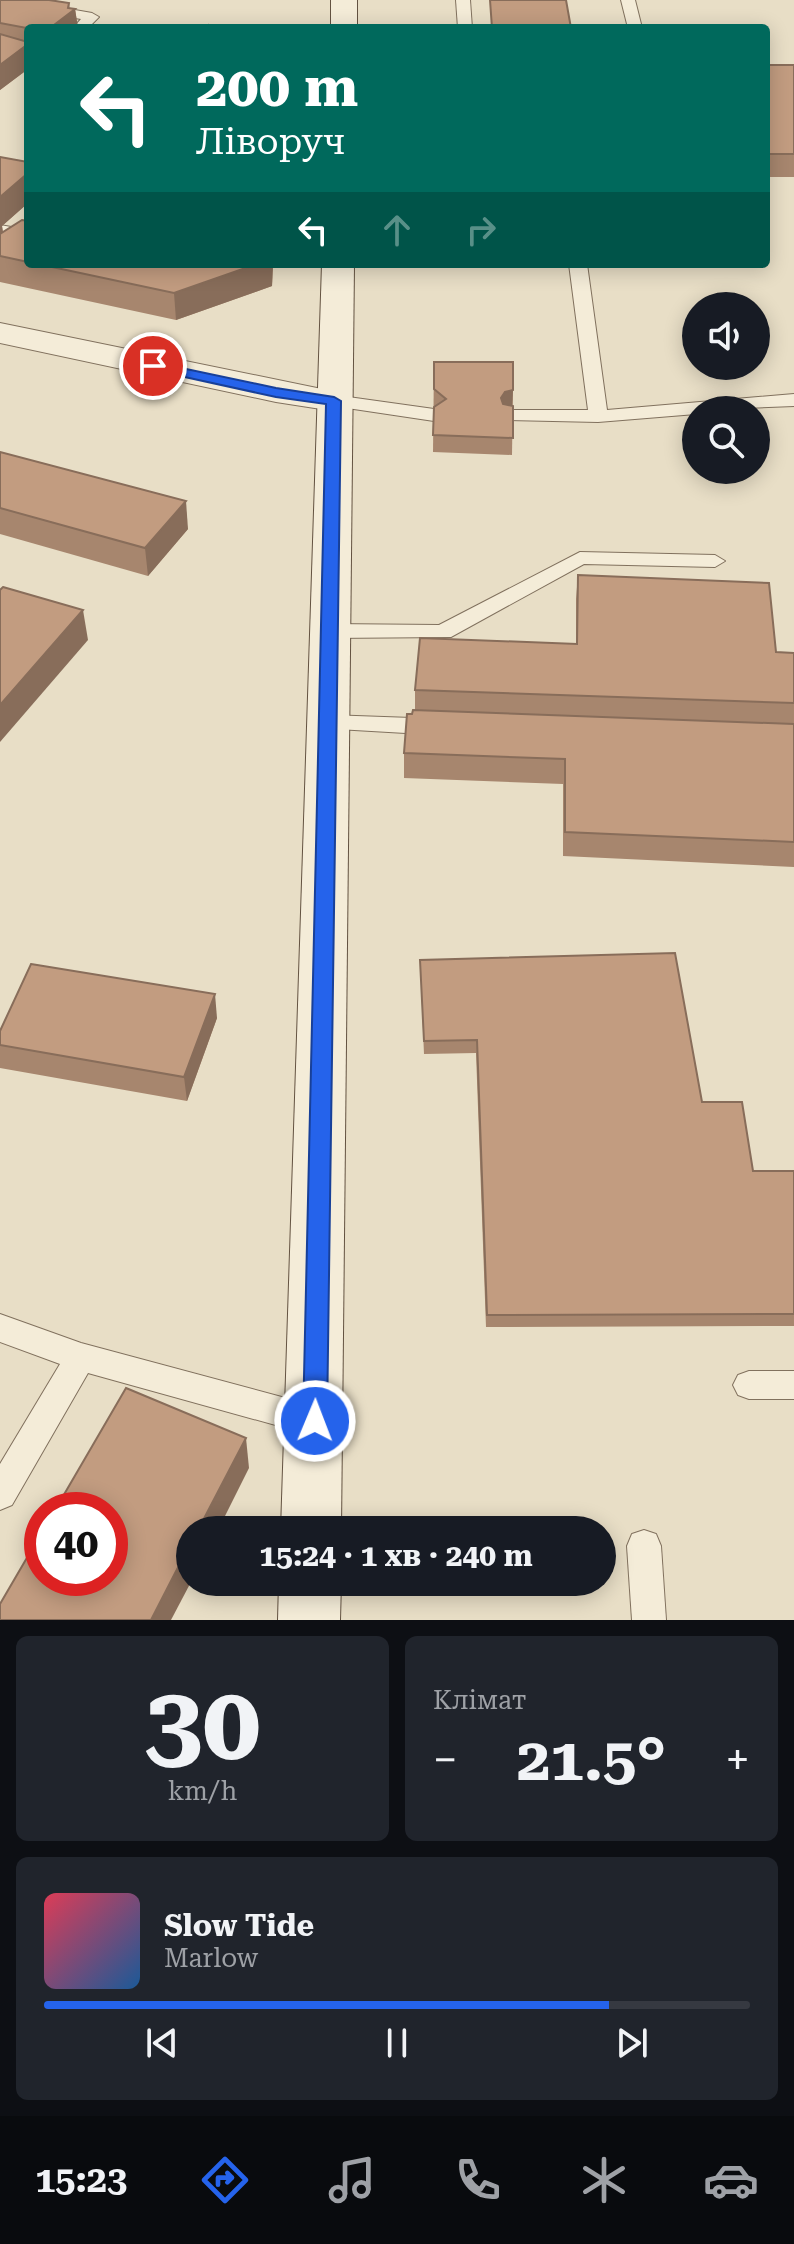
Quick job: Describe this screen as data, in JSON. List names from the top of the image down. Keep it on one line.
{"page":{"turn":["200 m","Ліворуч"],"limit":"40","trip":"15:24 · 1 хв · 240 m","tile":[["30","km/h"],"Клімат"],"heat":["−","21.5°","+"],"song":["Slow Tide","Marlow"],"tabs":"15:23"}}
